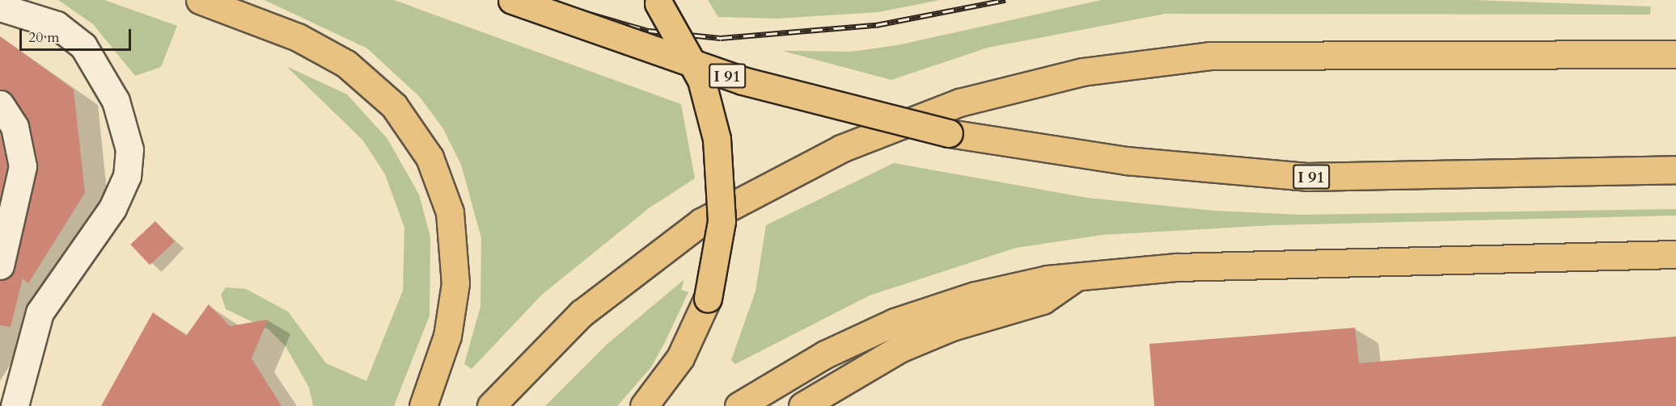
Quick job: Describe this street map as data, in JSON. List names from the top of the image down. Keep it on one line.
{"streets":{"highway":["I 91"]},"scale_bar":"20 m"}
